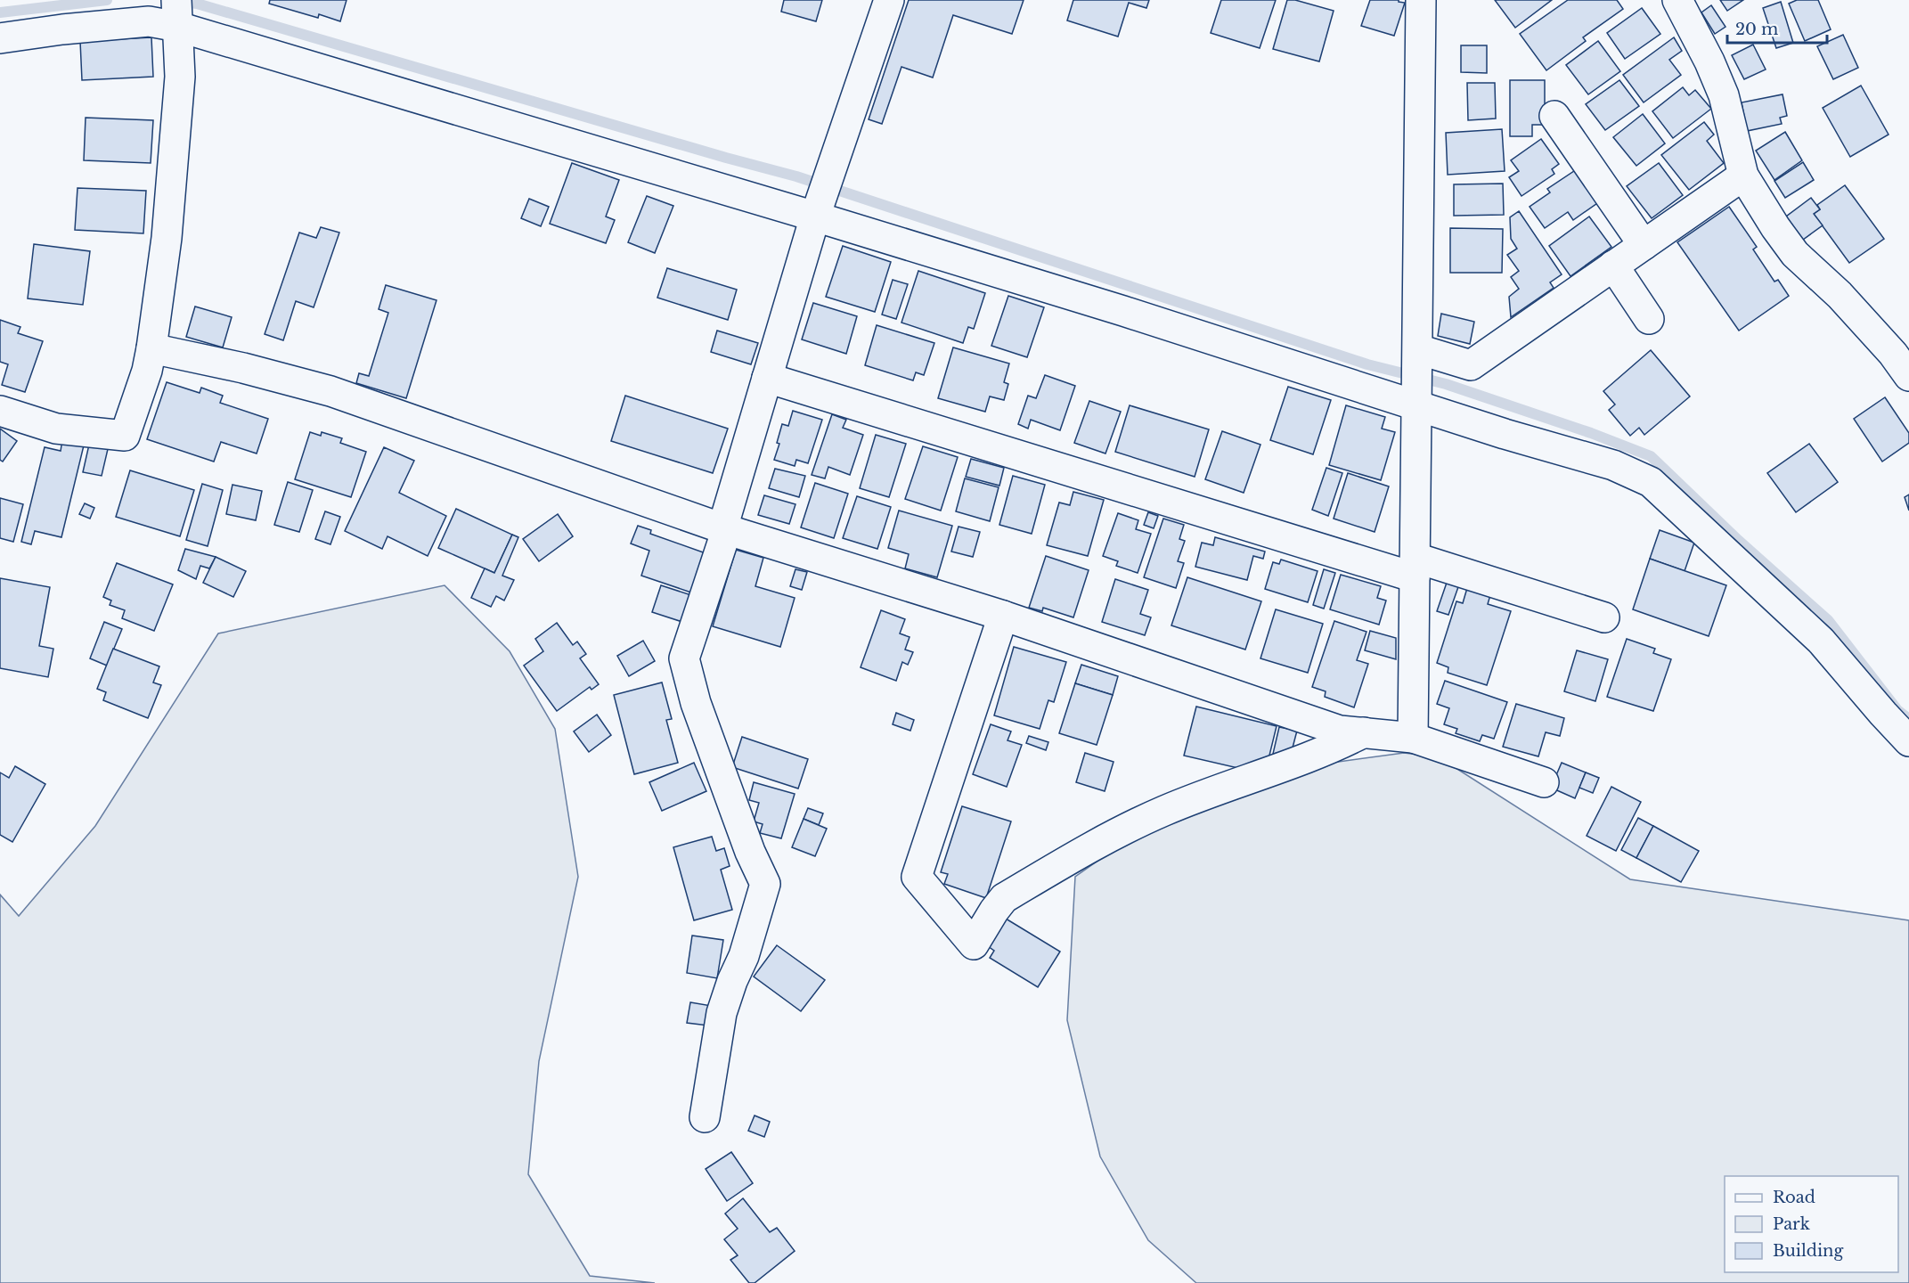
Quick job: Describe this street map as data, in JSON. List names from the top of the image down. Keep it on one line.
{"legend":["Road","Park","Building"],"scale_bar":"20 m"}
